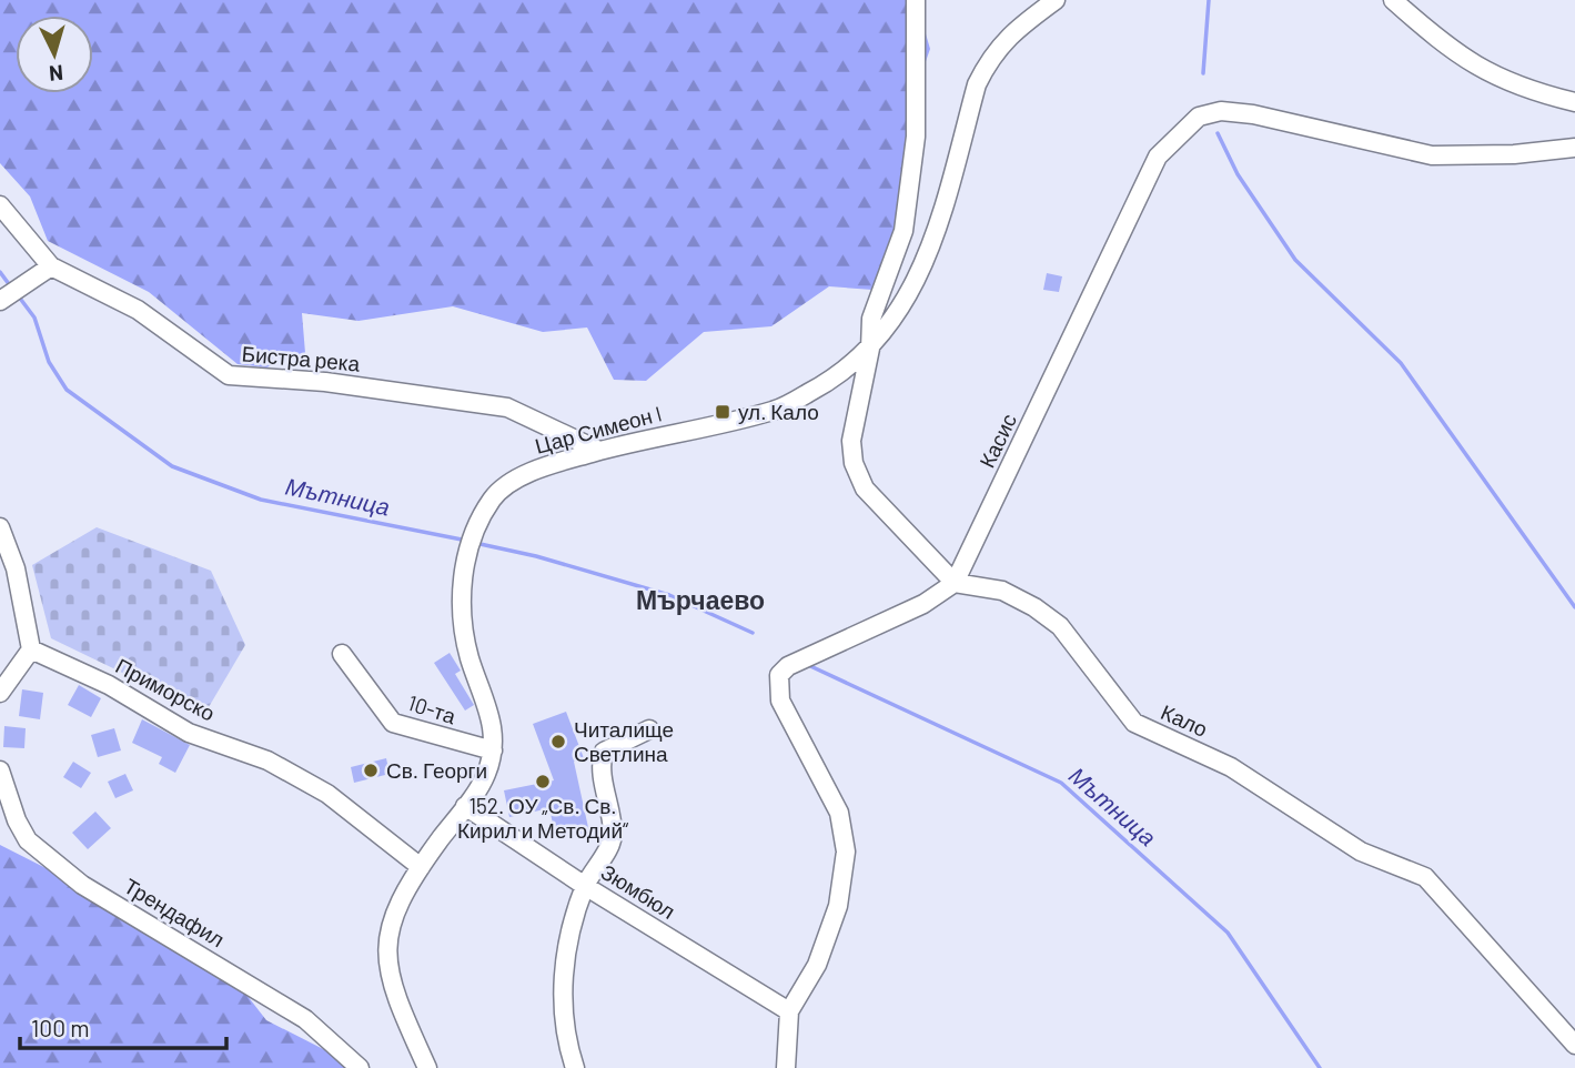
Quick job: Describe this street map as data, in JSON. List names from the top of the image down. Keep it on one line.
{"streets":{"street":["Бистра река","Цар Симеон I","Касис","Приморско","10-та","Кало","Зюмбюл","Трендафил"]},"crossings":[["Бистра река","Цар Симеон I"],["Цар Симеон I","Приморско"],["Цар Симеон I","10-та"],["Цар Симеон I","Зюмбюл"],["Касис","Кало"]],"districts":["Мърчаево"],"water":["Мътница"],"places":{"transit":["ул. Кало"],"other":["Читалище Светлина","Св. Георги","152. ОУ „Св. Св. Кирил и Методий“"]},"scale_bar":"100 m","north":"bottom"}
